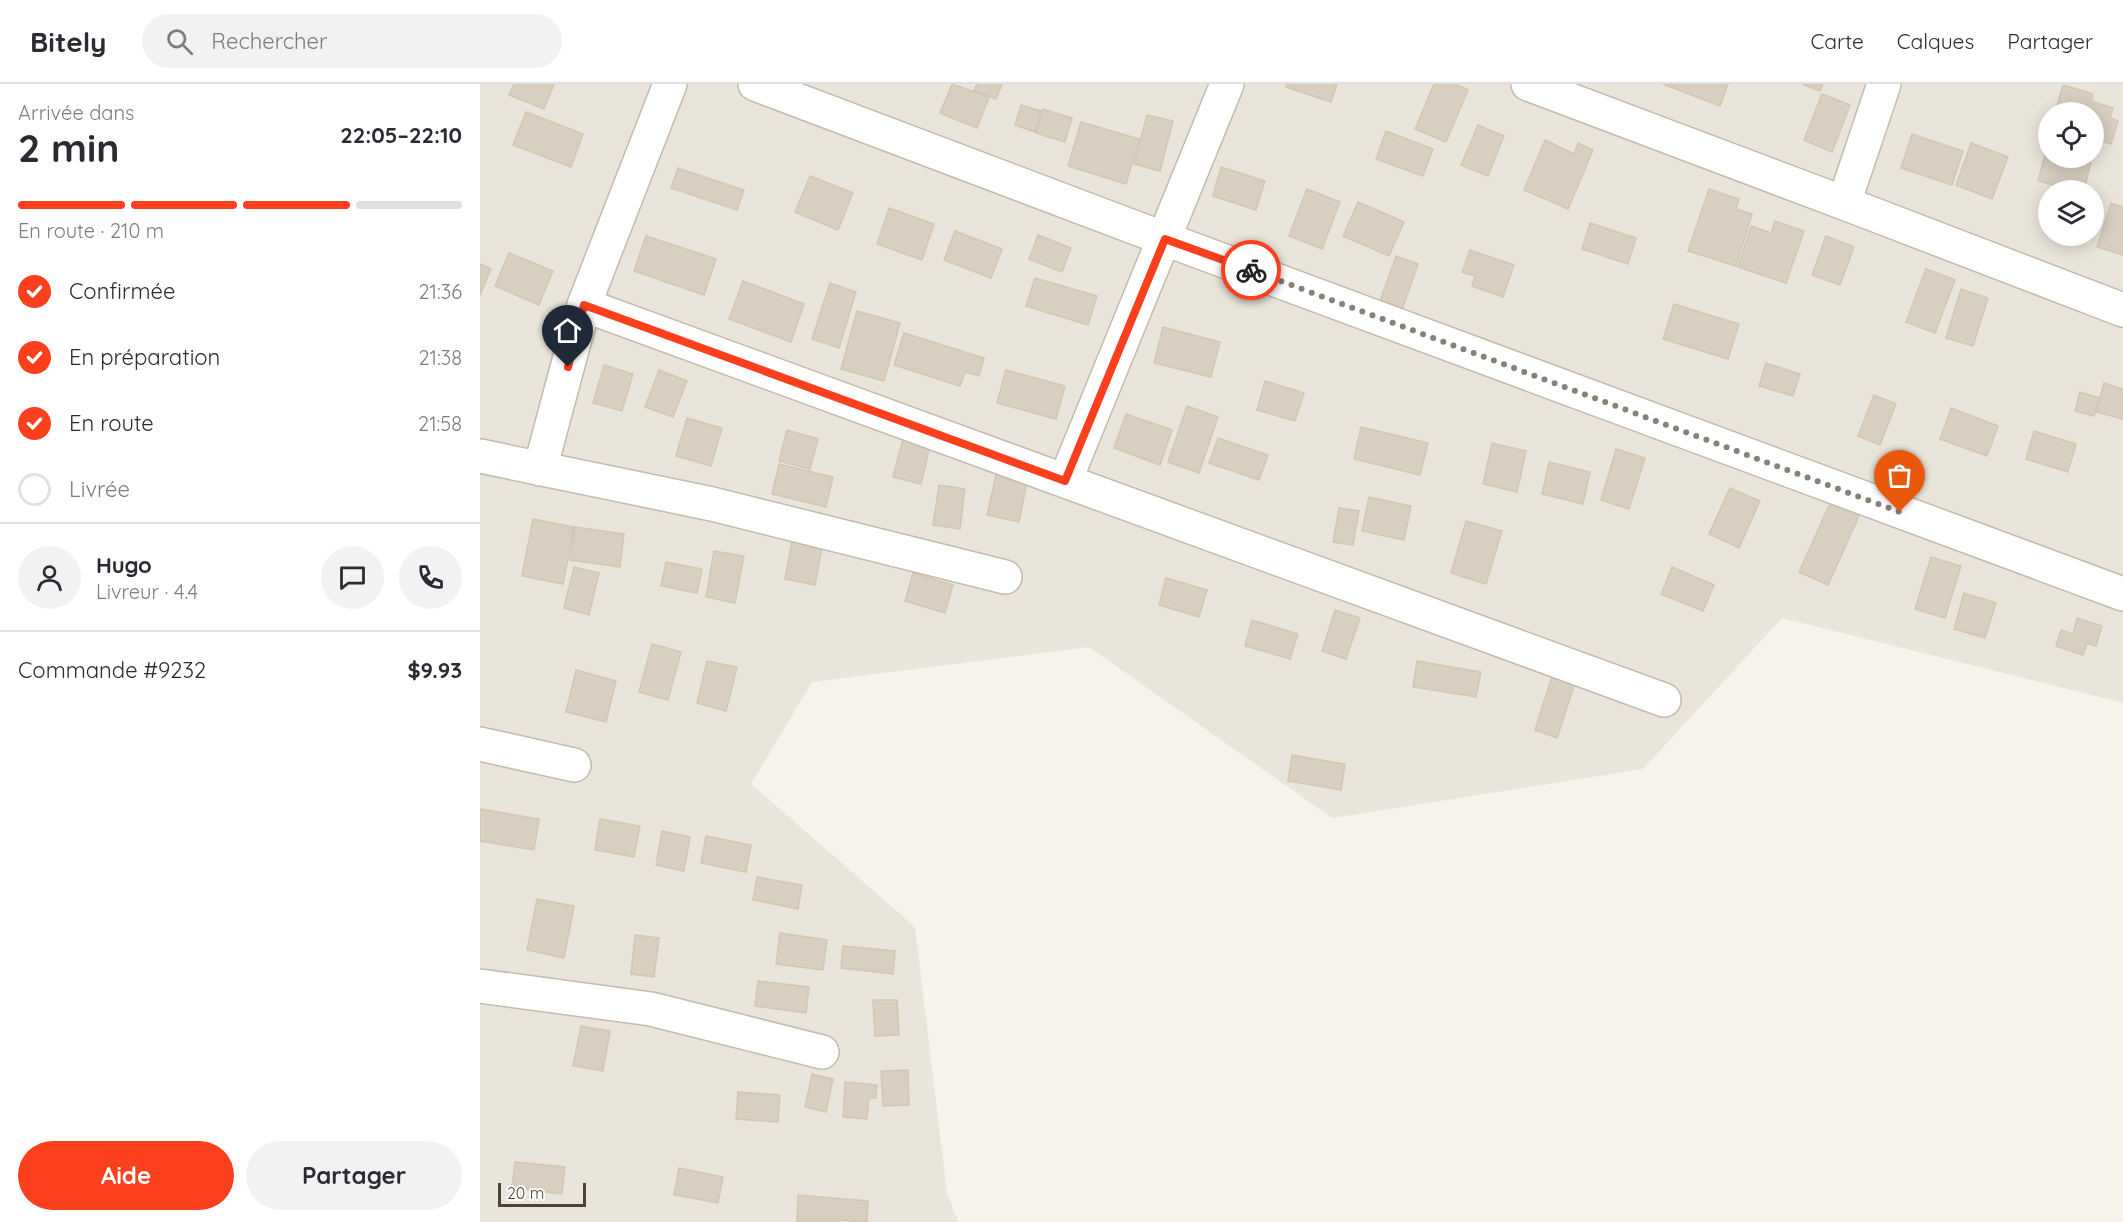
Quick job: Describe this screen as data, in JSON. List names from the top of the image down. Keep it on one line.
{"scale_bar":"20 m","page":{"header":"Bitely","search":"Rechercher","nav":["Carte","Calques","Partager"],"heading":["2 min","Arrivée dans","22:05–22:10"],"panel":["Hugo","Livreur · 4.4","Commande #9232","$9.93"],"bar":"En route · 210 m","list":[["Confirmée","21:36"],["En préparation","21:38"],["En route","21:58"],"Livrée"],"buttons":["Aide","Partager"],"scale":"20 m"}}
